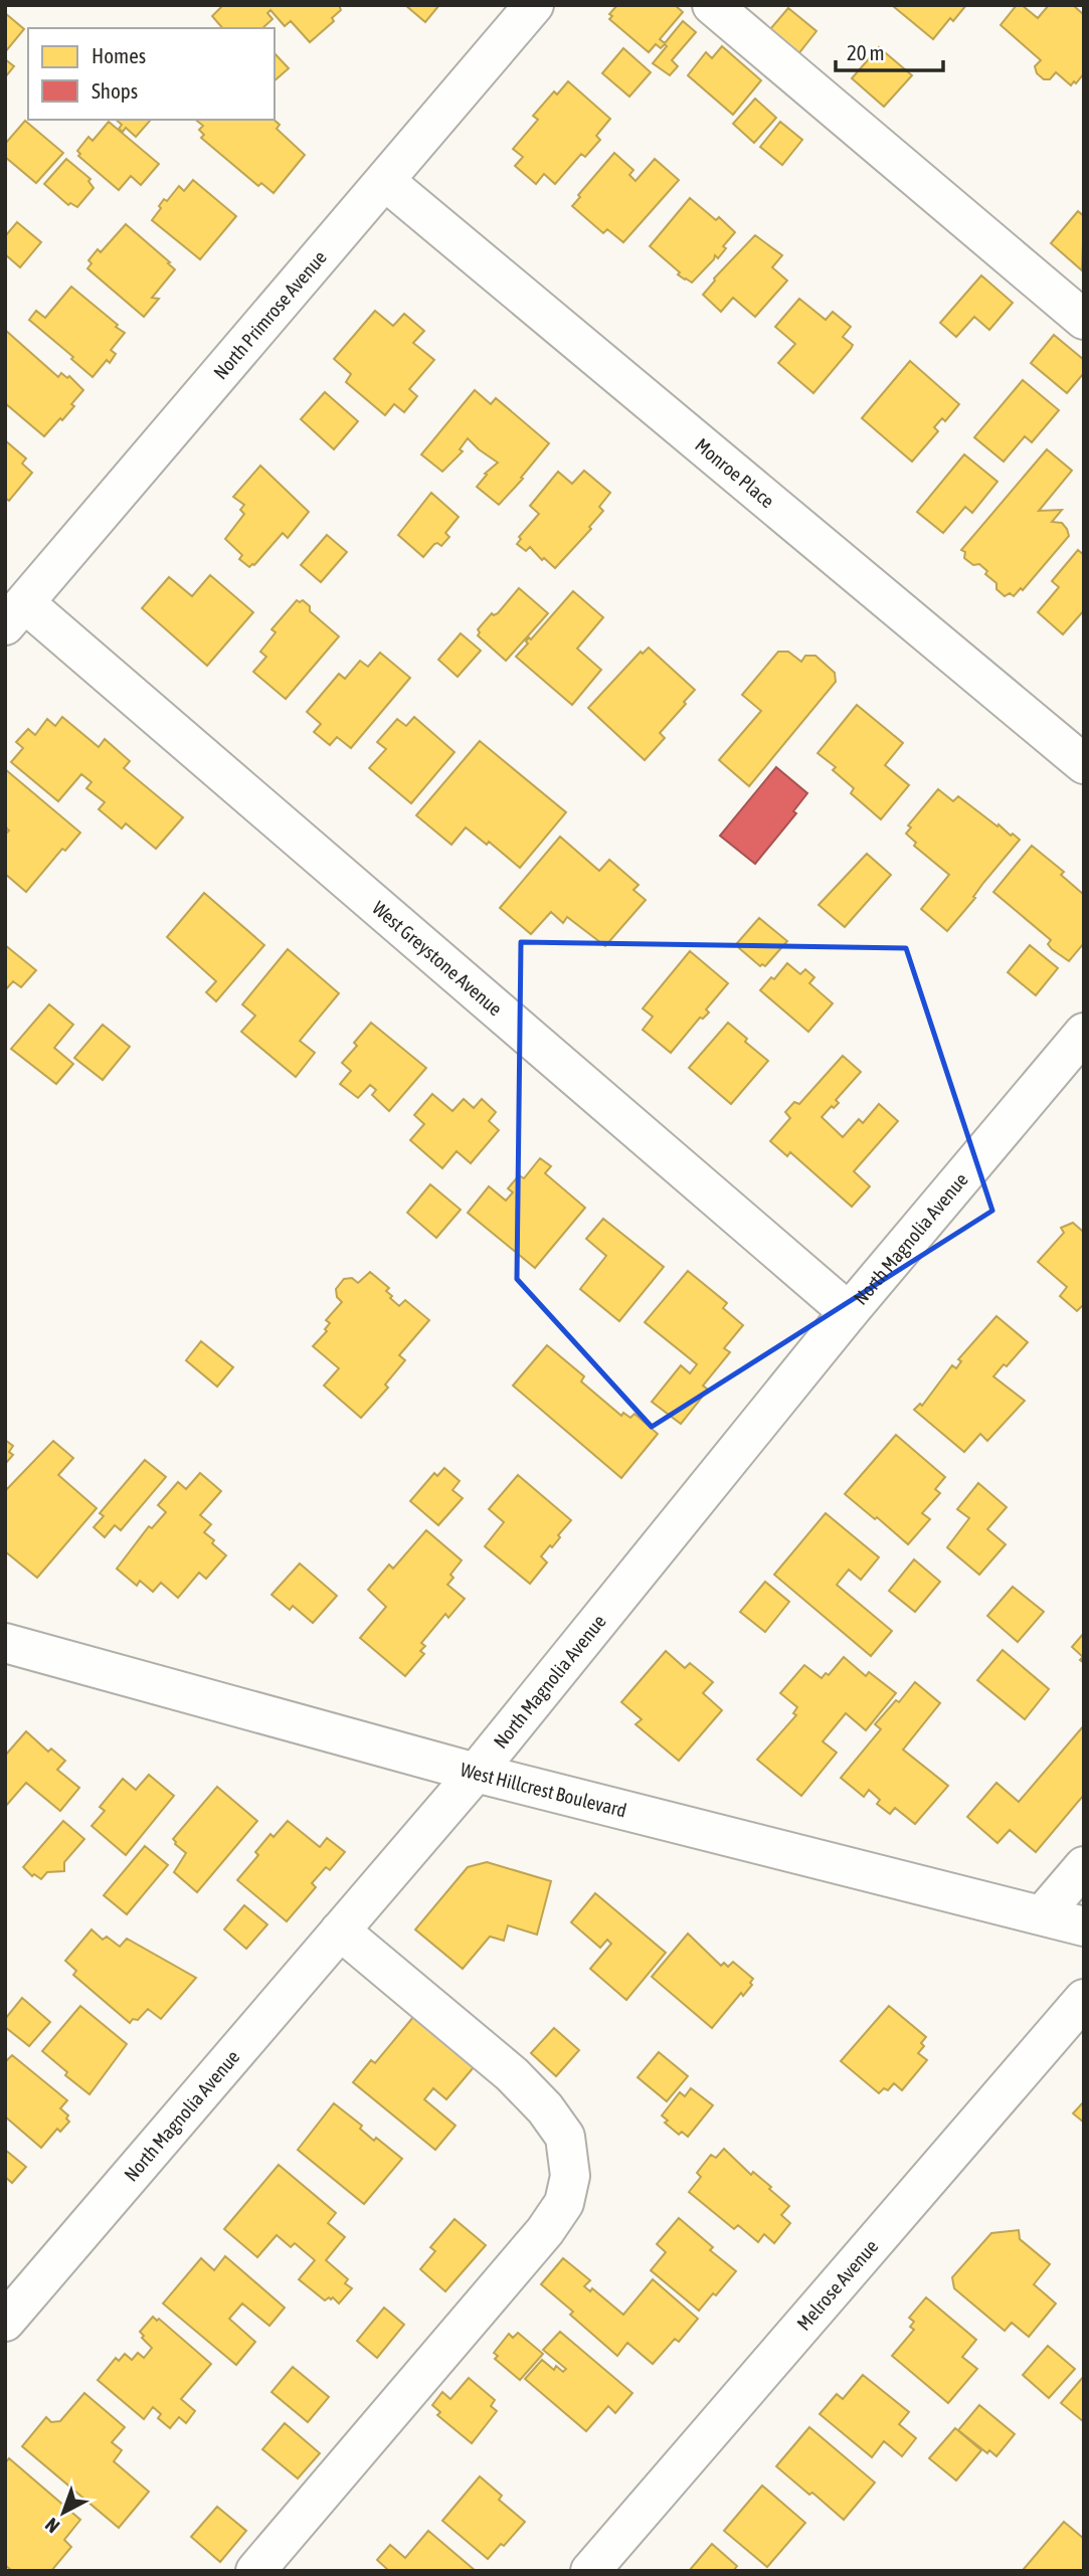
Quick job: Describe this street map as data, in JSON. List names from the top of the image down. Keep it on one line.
{"streets":{"street":["North Primrose Avenue","Monroe Place","West Greystone Avenue","North Magnolia Avenue","West Hillcrest Boulevard","Melrose Avenue"]},"crossings":[["North Primrose Avenue","Monroe Place"],["North Primrose Avenue","West Greystone Avenue"],["West Greystone Avenue","North Magnolia Avenue"],["North Magnolia Avenue","West Hillcrest Boulevard"]],"legend":["Homes","Shops"],"scale_bar":"20 m","north":"bottom left"}
